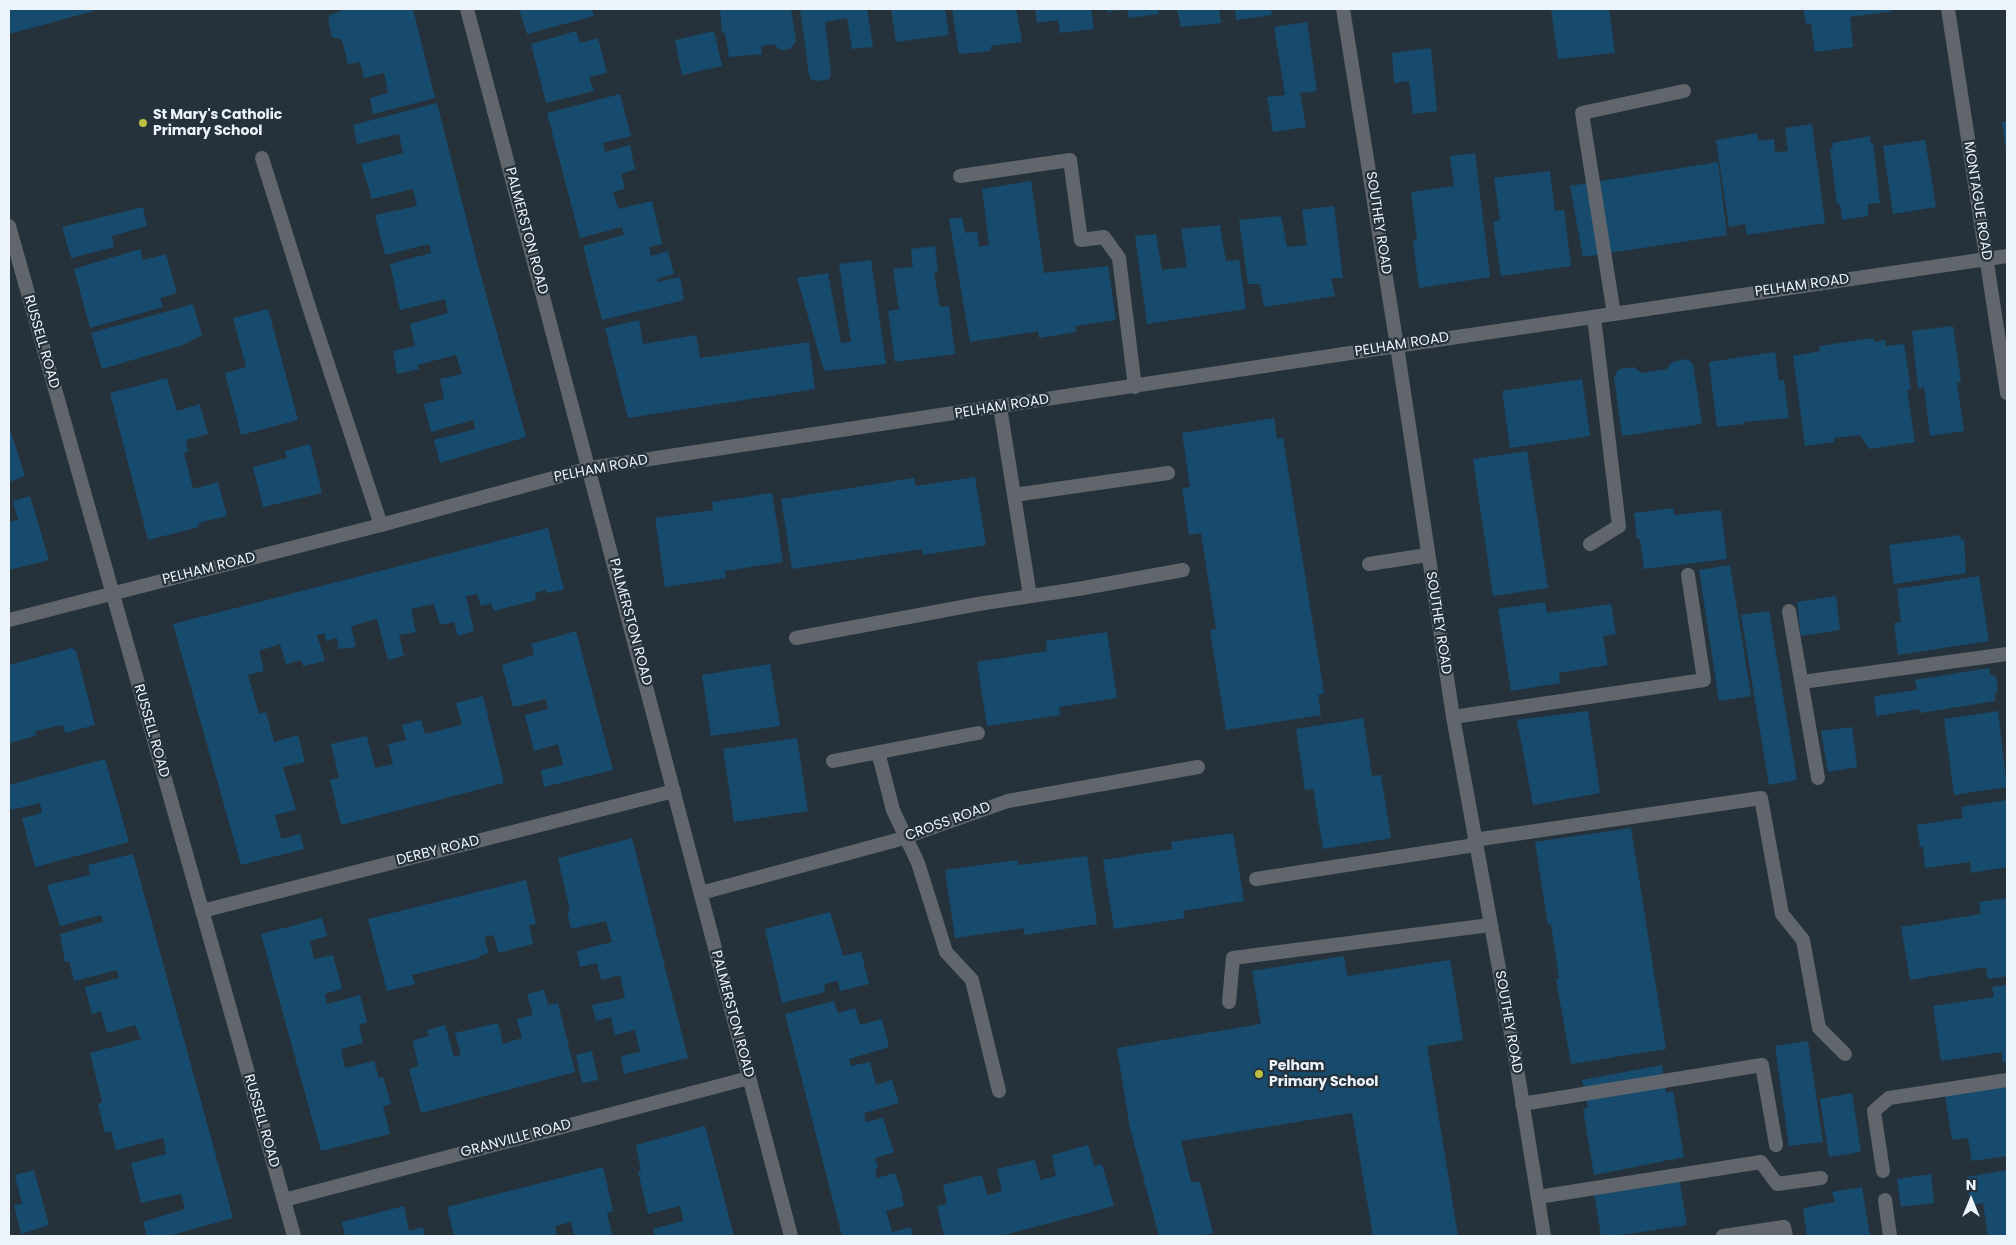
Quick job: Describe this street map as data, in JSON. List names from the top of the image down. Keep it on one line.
{"streets":{"street":["MONTAGUE ROAD","SOUTHEY ROAD","PALMERSTON ROAD","PELHAM ROAD","RUSSELL ROAD","CROSS ROAD","DERBY ROAD","GRANVILLE ROAD"]},"crossings":[["MONTAGUE ROAD","PELHAM ROAD"],["SOUTHEY ROAD","PELHAM ROAD"],["PALMERSTON ROAD","PELHAM ROAD"],["PALMERSTON ROAD","CROSS ROAD"],["PALMERSTON ROAD","DERBY ROAD"],["PALMERSTON ROAD","GRANVILLE ROAD"],["PELHAM ROAD","RUSSELL ROAD"],["RUSSELL ROAD","DERBY ROAD"],["RUSSELL ROAD","GRANVILLE ROAD"]],"places":["St Mary's Catholic Primary School","Pelham Primary School"],"north":"top"}
